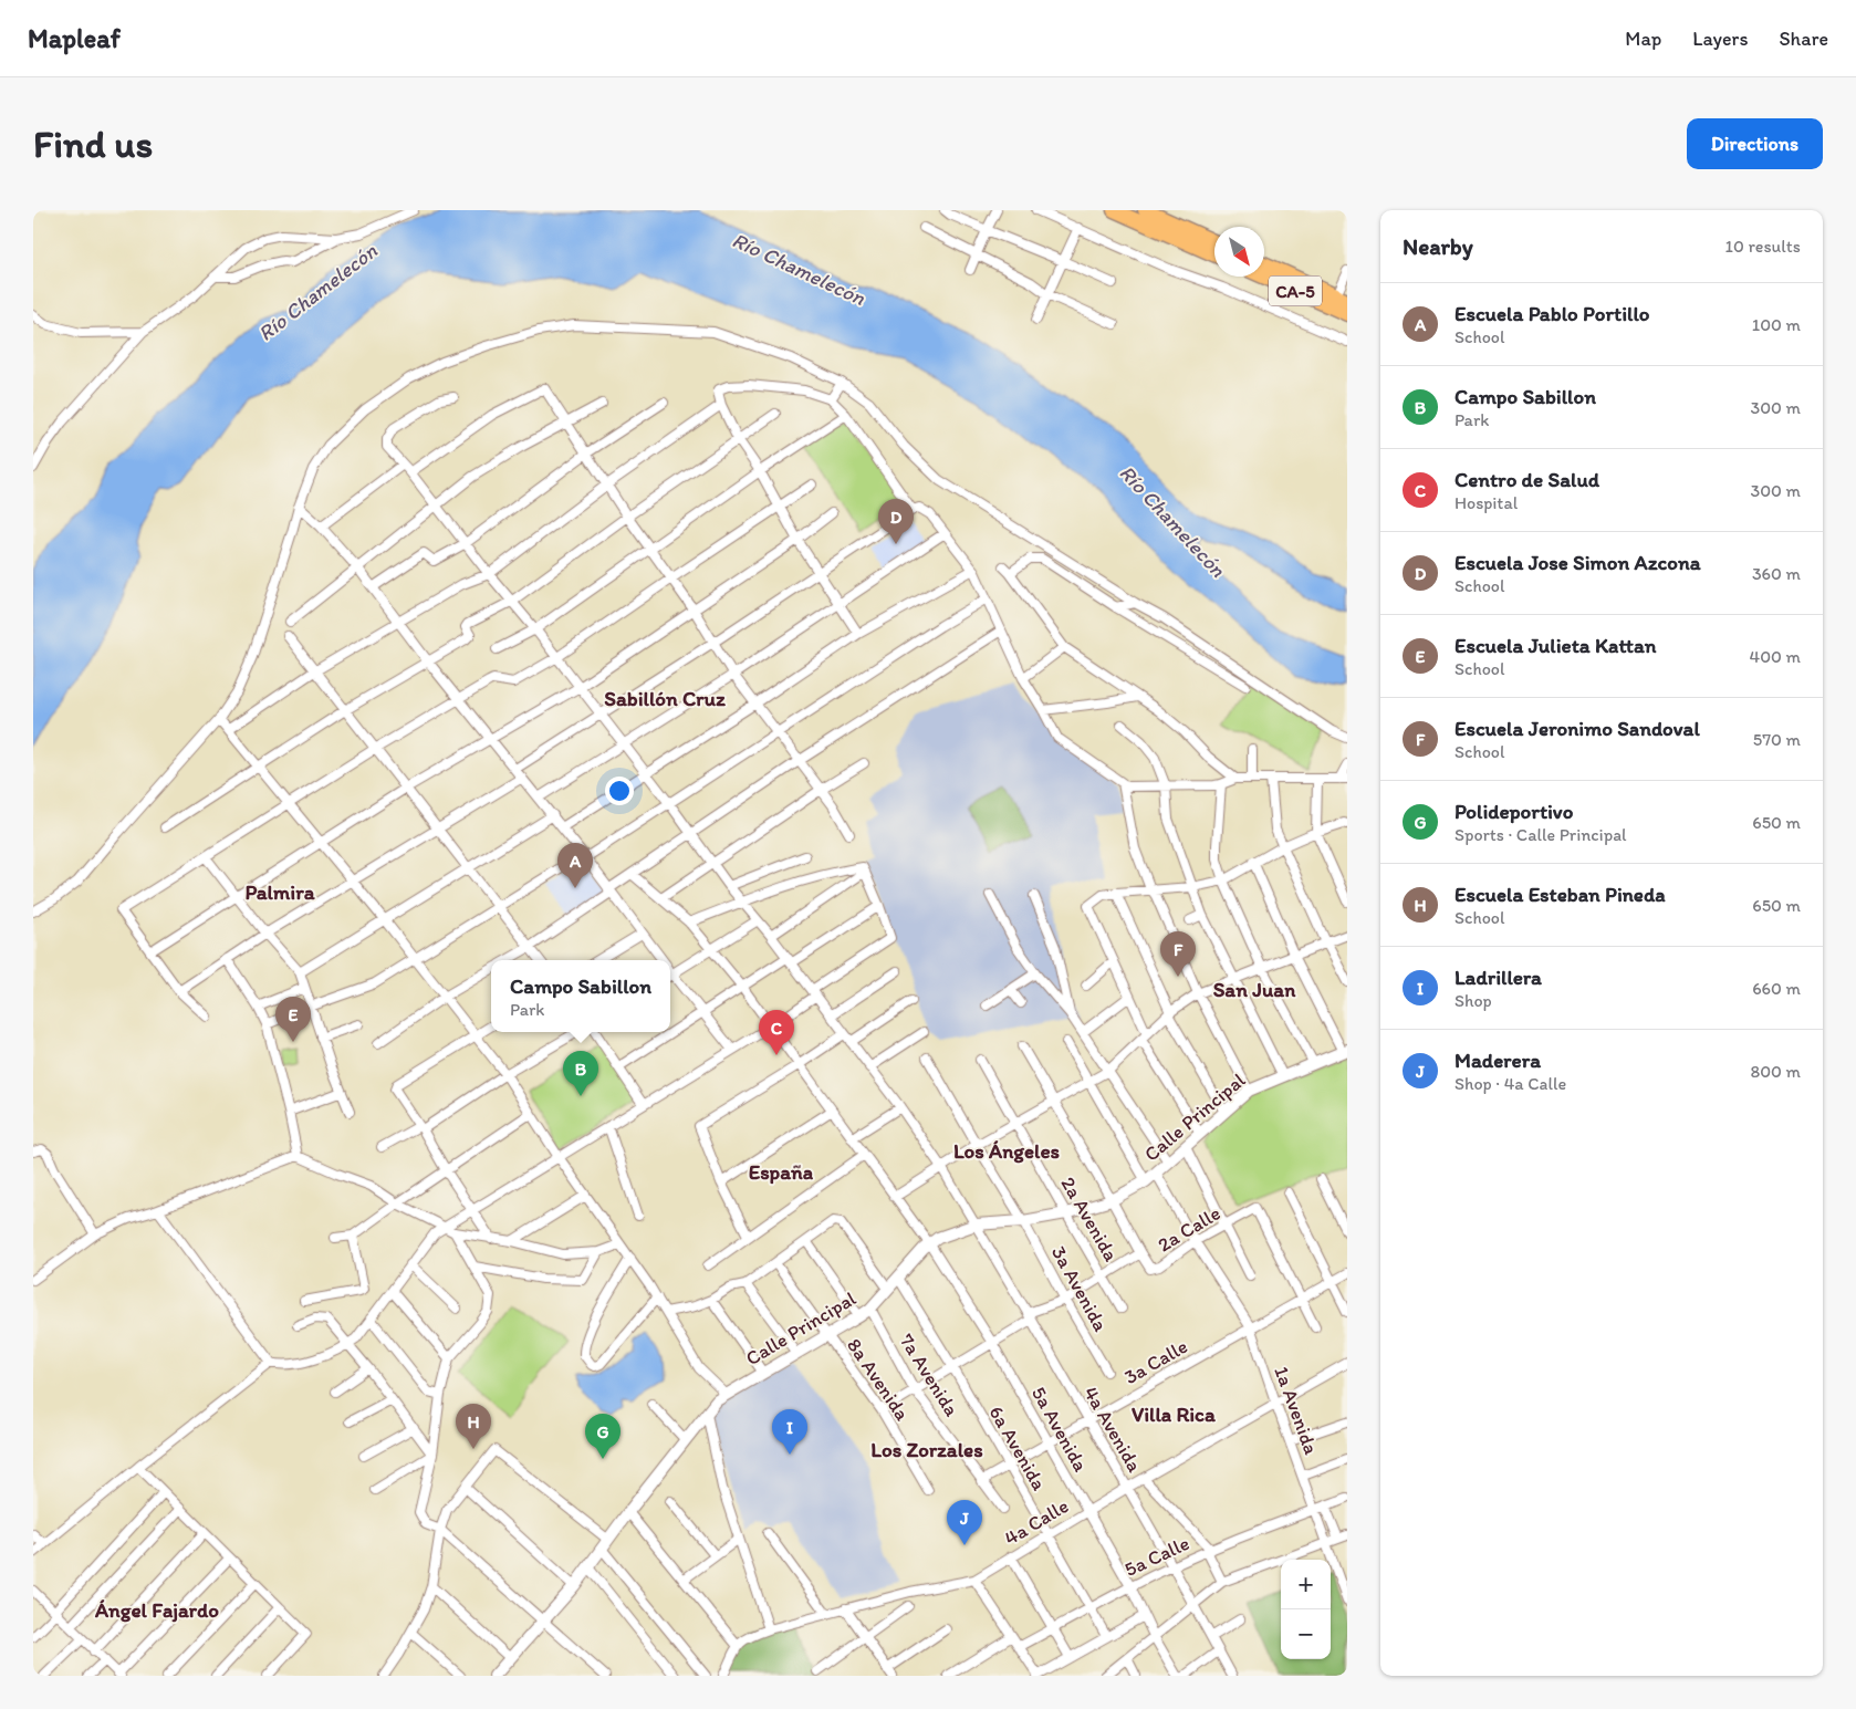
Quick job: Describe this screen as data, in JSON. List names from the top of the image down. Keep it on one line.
{"streets":{"highway":["CA-5"],"street":["Calle Principal","2a Avenida","2a Calle","3a Avenida","3a Calle","7a Avenida","8a Avenida","1a Avenida","5a Avenida","4a Avenida","6a Avenida","4a Calle","5a Calle"]},"crossings":[["Calle Principal","2a Avenida"],["Calle Principal","3a Avenida"],["Calle Principal","7a Avenida"],["Calle Principal","8a Avenida"],["Calle Principal","1a Avenida"],["Calle Principal","5a Avenida"],["Calle Principal","4a Avenida"],["Calle Principal","6a Avenida"],["2a Avenida","2a Calle"],["2a Calle","3a Avenida"],["2a Calle","3a Calle"],["2a Calle","7a Avenida"],["2a Calle","8a Avenida"],["2a Calle","1a Avenida"],["2a Calle","5a Avenida"],["2a Calle","4a Avenida"],["2a Calle","6a Avenida"],["3a Calle","7a Avenida"],["3a Calle","1a Avenida"],["3a Calle","5a Avenida"],["3a Calle","4a Avenida"],["3a Calle","6a Avenida"],["1a Avenida","4a Calle"],["1a Avenida","5a Calle"],["5a Avenida","4a Calle"],["5a Avenida","5a Calle"],["4a Avenida","4a Calle"],["4a Avenida","5a Calle"],["6a Avenida","4a Calle"],["6a Avenida","5a Calle"]],"districts":["Sabillón Cruz","Palmira","San Juan","Los Ángeles","España","Villa Rica","Los Zorzales","Ángel Fajardo"],"water":["Río Chamelecón"],"north":"bottom right","page":{"header":"Mapleaf","nav":["Map","Layers","Share"],"buttons":"Directions","title":"Find us","heading":["Nearby","10 results"],"list":[{"mark":"A","name":"Escuela Pablo Portillo","note":"School","value":"100 m"},{"mark":"B","name":"Campo Sabillon","note":"Park","value":"300 m"},{"mark":"C","name":"Centro de Salud","note":"Hospital","value":"300 m"},{"mark":"D","name":"Escuela Jose Simon Azcona","note":"School","value":"360 m"},{"mark":"E","name":"Escuela Julieta Kattan","note":"School","value":"400 m"},{"mark":"F","name":"Escuela Jeronimo Sandoval","note":"School","value":"570 m"},{"mark":"G","name":"Polideportivo","note":"Sports · Calle Principal","value":"650 m"},{"mark":"H","name":"Escuela Esteban Pineda","note":"School","value":"650 m"},{"mark":"I","name":"Ladrillera","note":"Shop","value":"660 m"},{"mark":"J","name":"Maderera","note":"Shop · 4a Calle","value":"800 m"}],"pins":["D","A","F","E","C","B","H","I","G","J"],"popup":["Campo Sabillon","Park"],"map_buttons":["+","−"]}}
